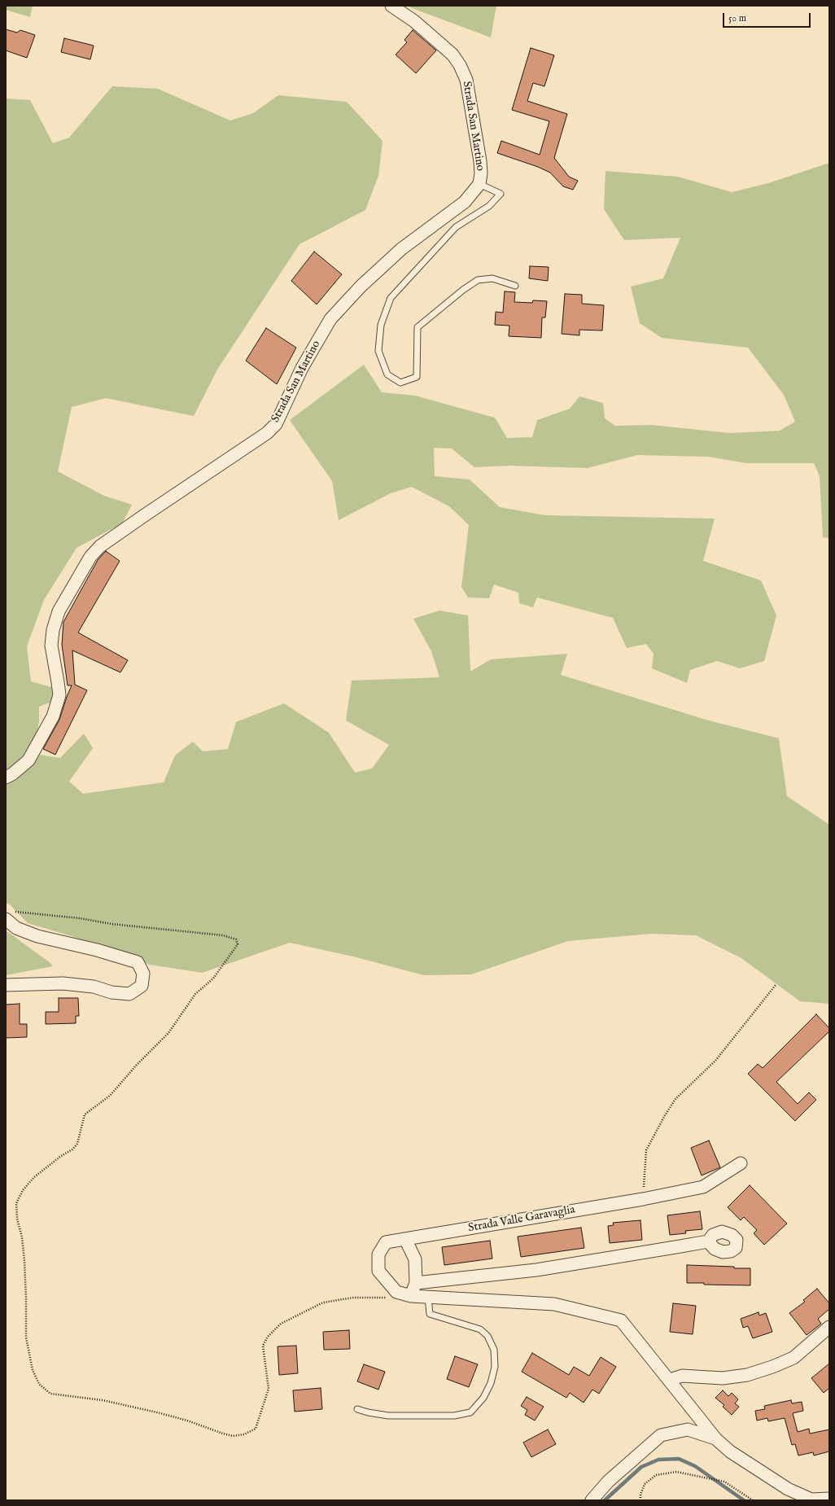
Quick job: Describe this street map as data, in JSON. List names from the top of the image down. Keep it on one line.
{"streets":{"street":["Strada San Martino","Strada Valle Garavaglia"]},"scale_bar":"50 m"}
